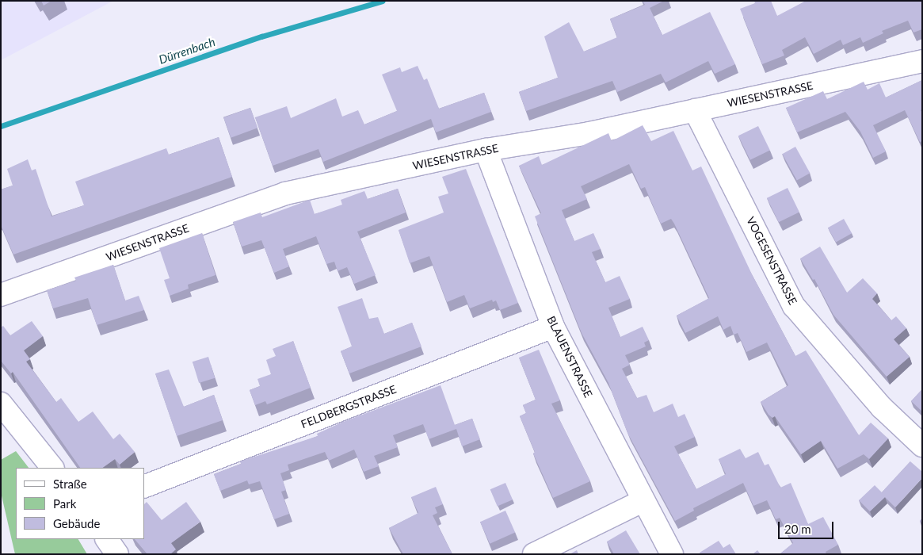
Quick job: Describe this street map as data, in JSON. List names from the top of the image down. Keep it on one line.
{"streets":{"street":["WIESENSTRASSE","VOGESENSTRASSE","BLAUENSTRASSE","FELDBERGSTRASSE"]},"crossings":[["WIESENSTRASSE","VOGESENSTRASSE"],["WIESENSTRASSE","BLAUENSTRASSE"],["BLAUENSTRASSE","FELDBERGSTRASSE"]],"water":["Dürrenbach"],"legend":["Straße","Park","Gebäude"],"scale_bar":"20 m"}
